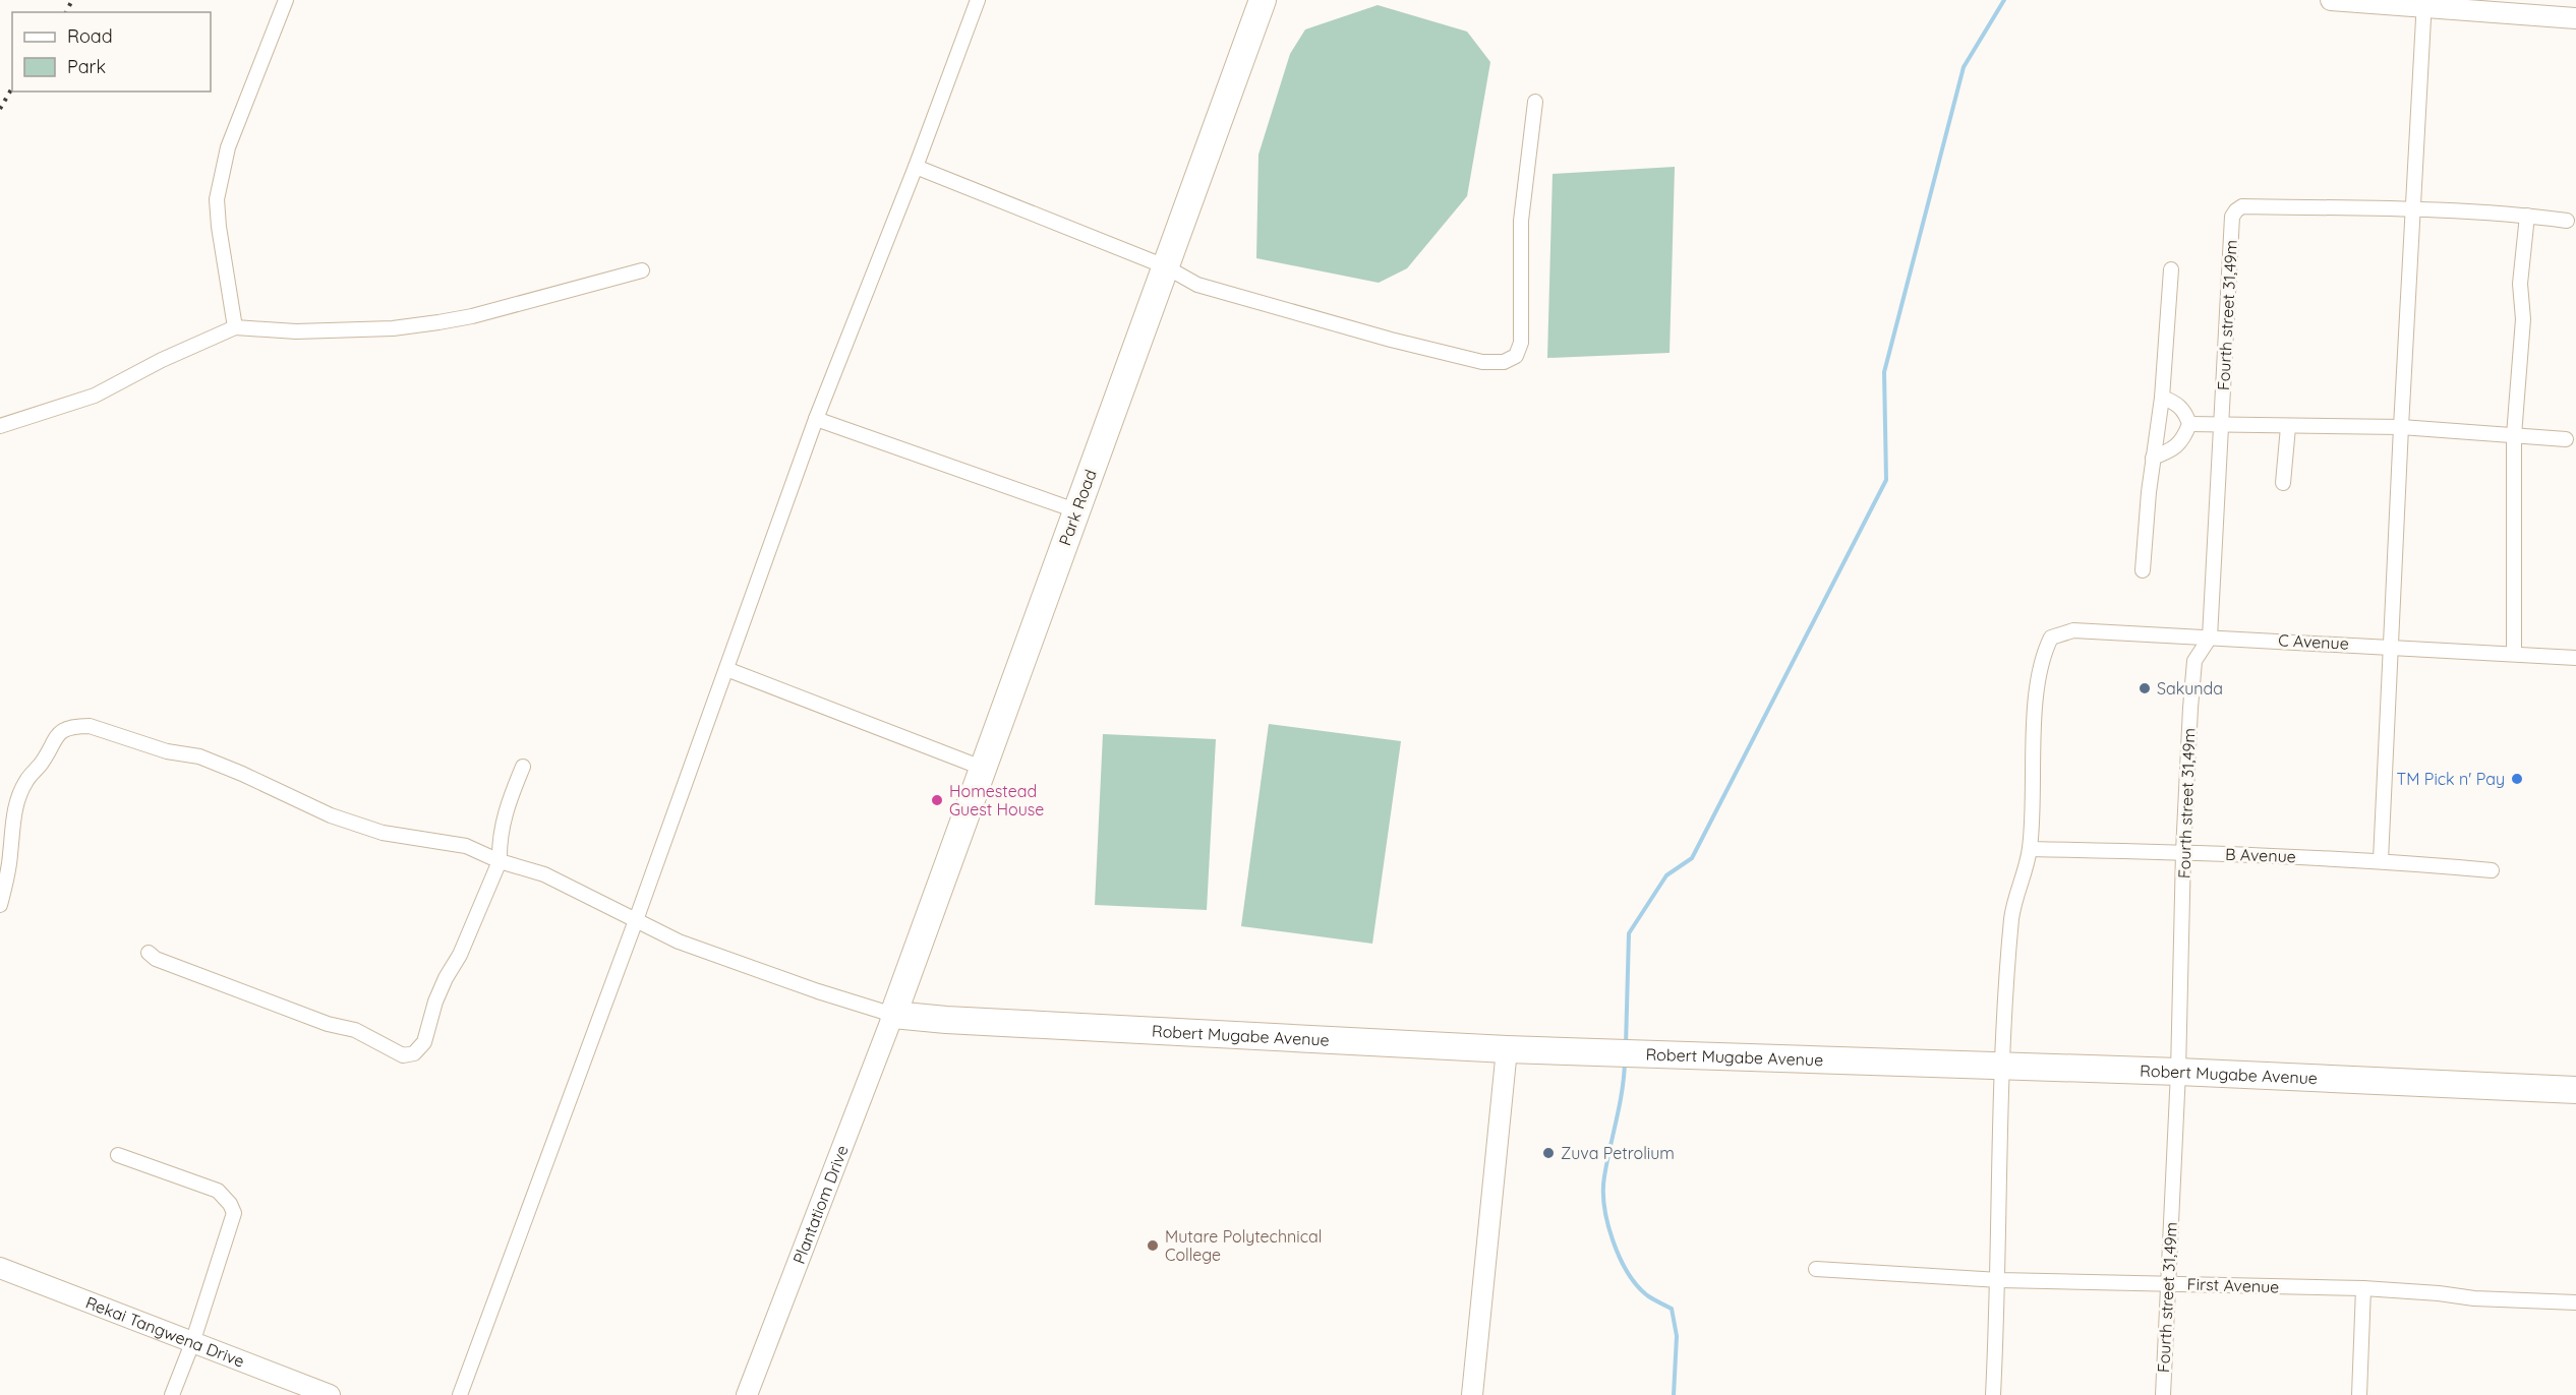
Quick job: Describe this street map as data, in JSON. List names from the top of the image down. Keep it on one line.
{"streets":{"highway":["Park Road","Robert Mugabe Avenue"],"street":["Fourth street 31,49m","C Avenue","B Avenue","Plantatiom Drive","First Avenue","Rekai Tangwena Drive"]},"crossings":[["Fourth street 31,49m","C Avenue"],["Fourth street 31,49m","B Avenue"],["Fourth street 31,49m","Robert Mugabe Avenue"],["Fourth street 31,49m","First Avenue"],["Park Road","Robert Mugabe Avenue"],["Park Road","Plantatiom Drive"],["C Avenue","B Avenue"],["Robert Mugabe Avenue","Plantatiom Drive"]],"places":["Sakunda","TM Pick n' Pay","Homestead Guest House","Zuva Petrolium","Mutare Polytechnical College"],"legend":["Road","Park"]}
